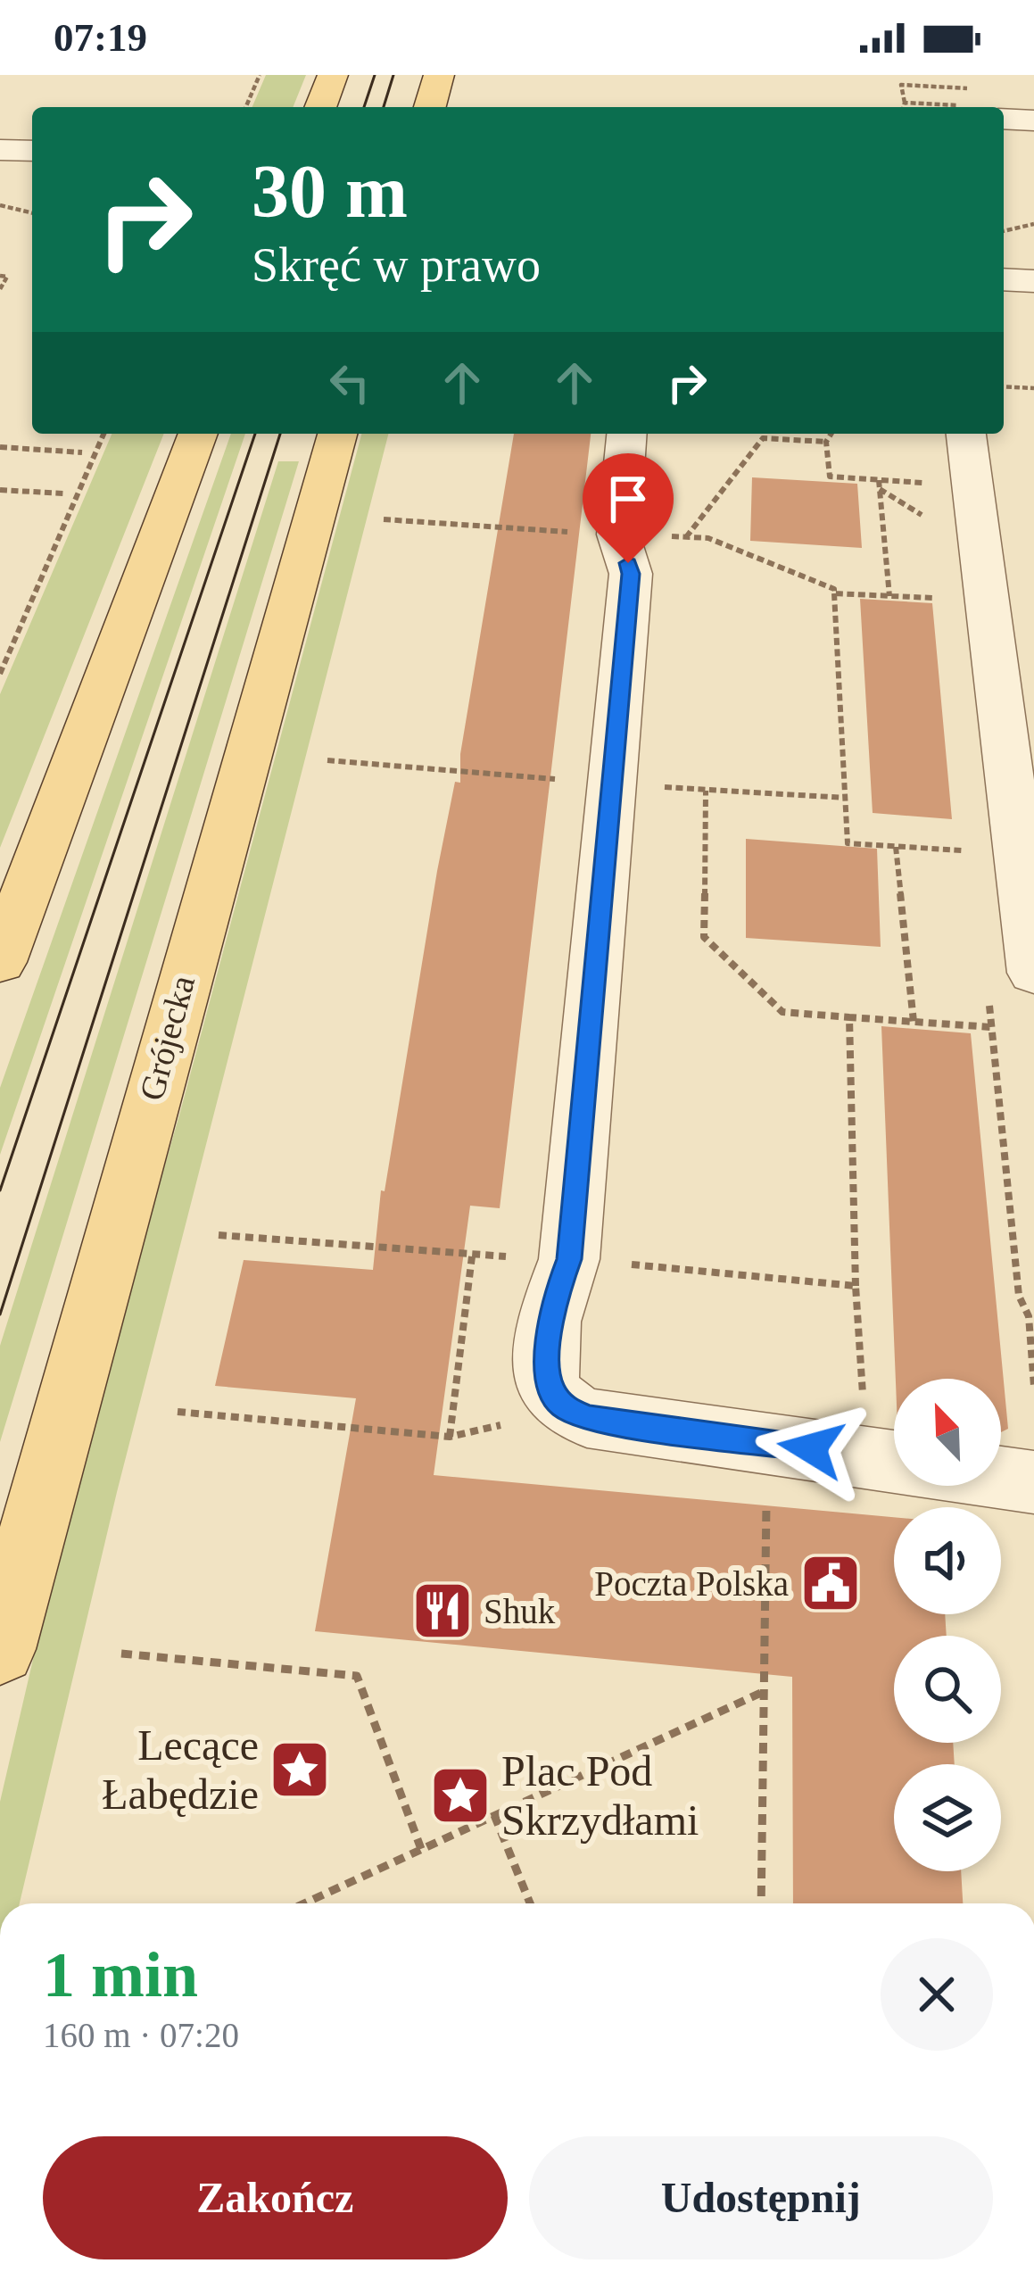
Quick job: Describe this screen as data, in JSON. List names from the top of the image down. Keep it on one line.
{"streets":{"main road":["Grójecka"]},"places":{"public building":["Poczta Polska"],"restaurant":["Shuk"],"place":["Lecące Łabędzie","Plac Pod Skrzydłami"]},"north":"top left","page":{"status":"07:19","turn":["30 m","Skręć w prawo"],"heading":["1 min","160 m · 07:20"],"buttons":["Zakończ","Udostępnij"]}}
